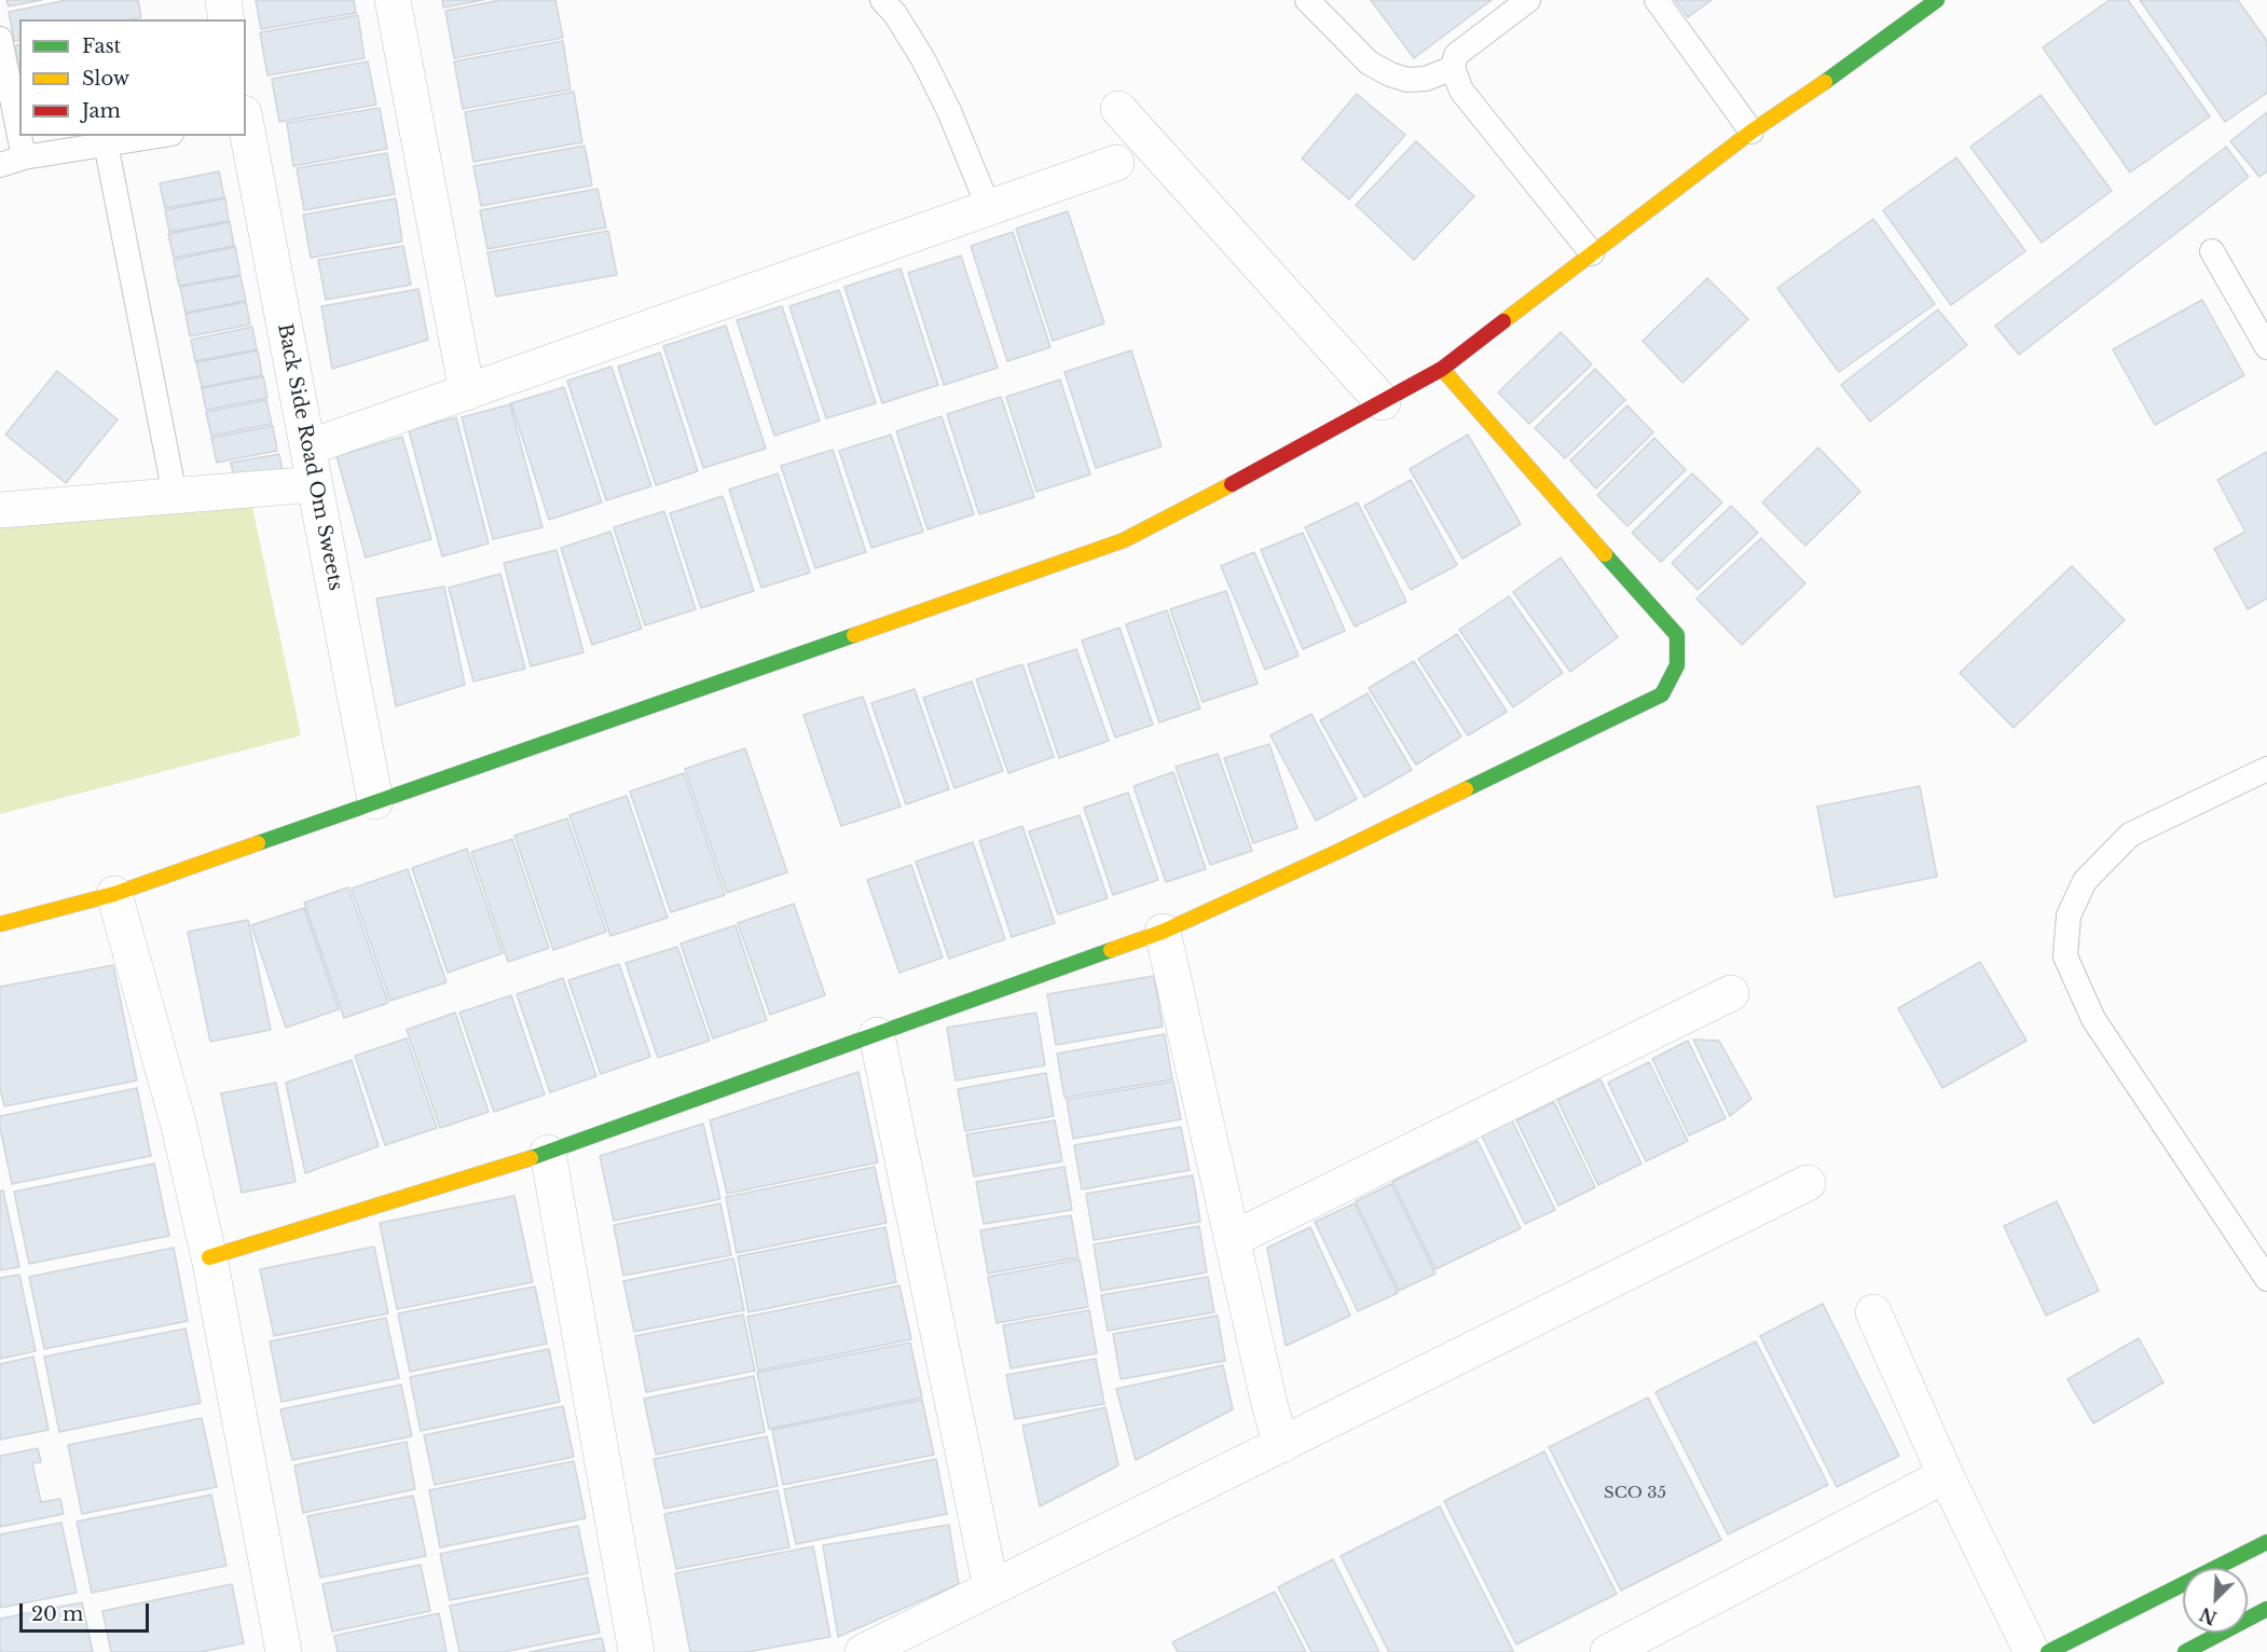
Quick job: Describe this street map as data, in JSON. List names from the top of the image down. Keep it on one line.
{"streets":{"street":["Back Side Road Om Sweets"]},"house_numbers":["SCO 35"],"legend":["Fast","Slow","Jam"],"scale_bar":"20 m","north":"bottom left"}
